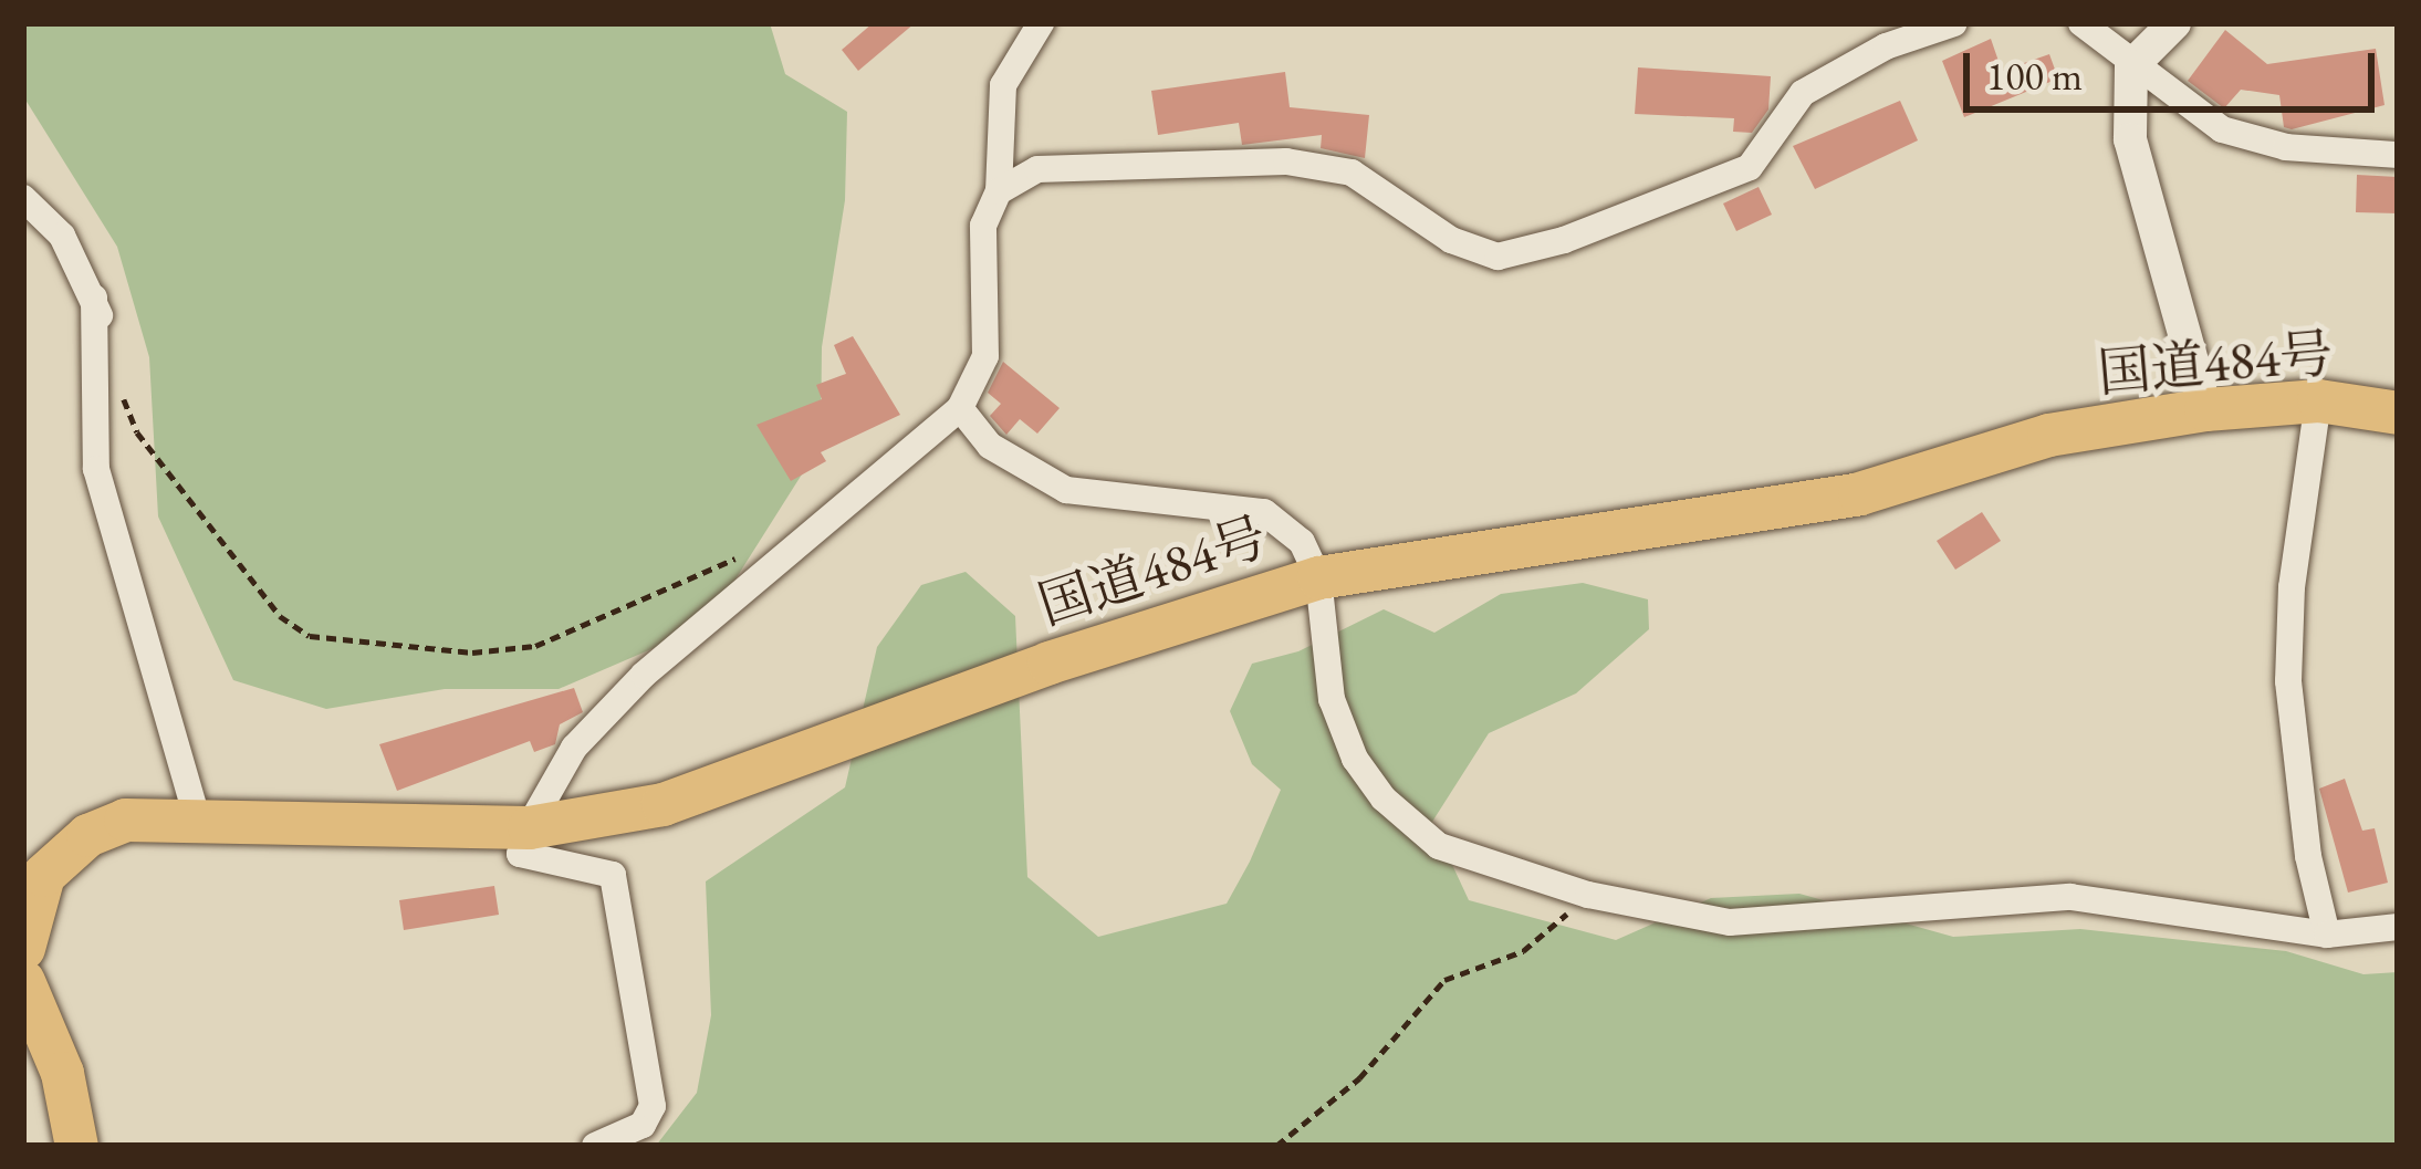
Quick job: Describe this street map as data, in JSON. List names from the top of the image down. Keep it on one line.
{"streets":{"highway":["国道484号"]},"scale_bar":"100 m"}
